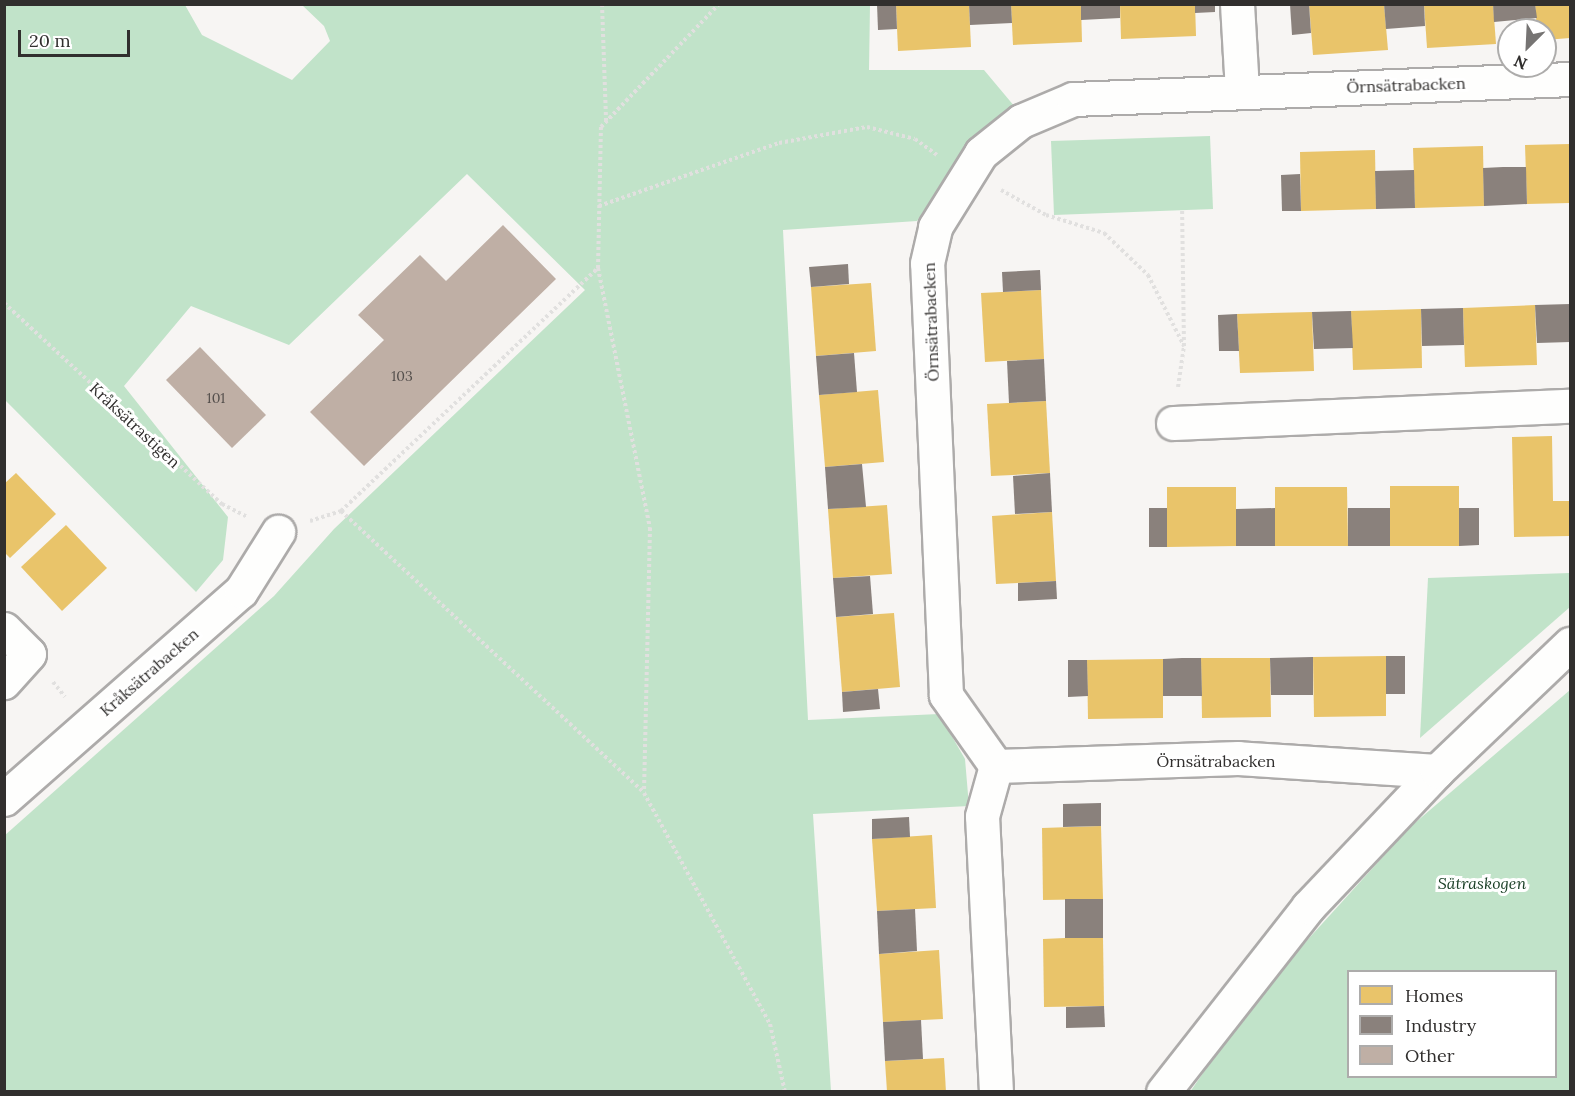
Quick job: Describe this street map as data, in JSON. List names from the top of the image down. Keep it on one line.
{"streets":{"street":["Örnsätrabacken","Kråksätrabacken"],"path":["Kråksätrastigen"]},"crossings":[["Kråksätrastigen","Kråksätrabacken"]],"parks":["Sätraskogen"],"house_numbers":["103","101"],"legend":["Homes","Industry","Other"],"scale_bar":"20 m","north":"bottom left"}
